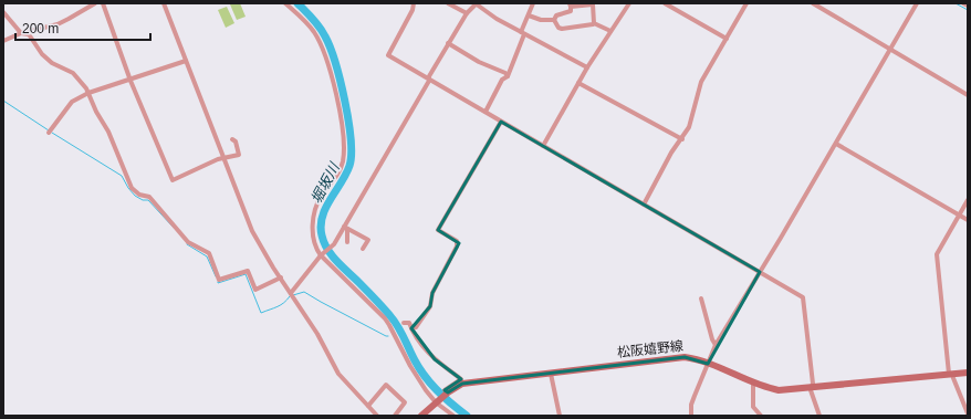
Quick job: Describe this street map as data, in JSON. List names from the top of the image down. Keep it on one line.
{"streets":{"main road":["松阪嬉野線"]},"water":["堀坂川"],"scale_bar":"200 m"}
